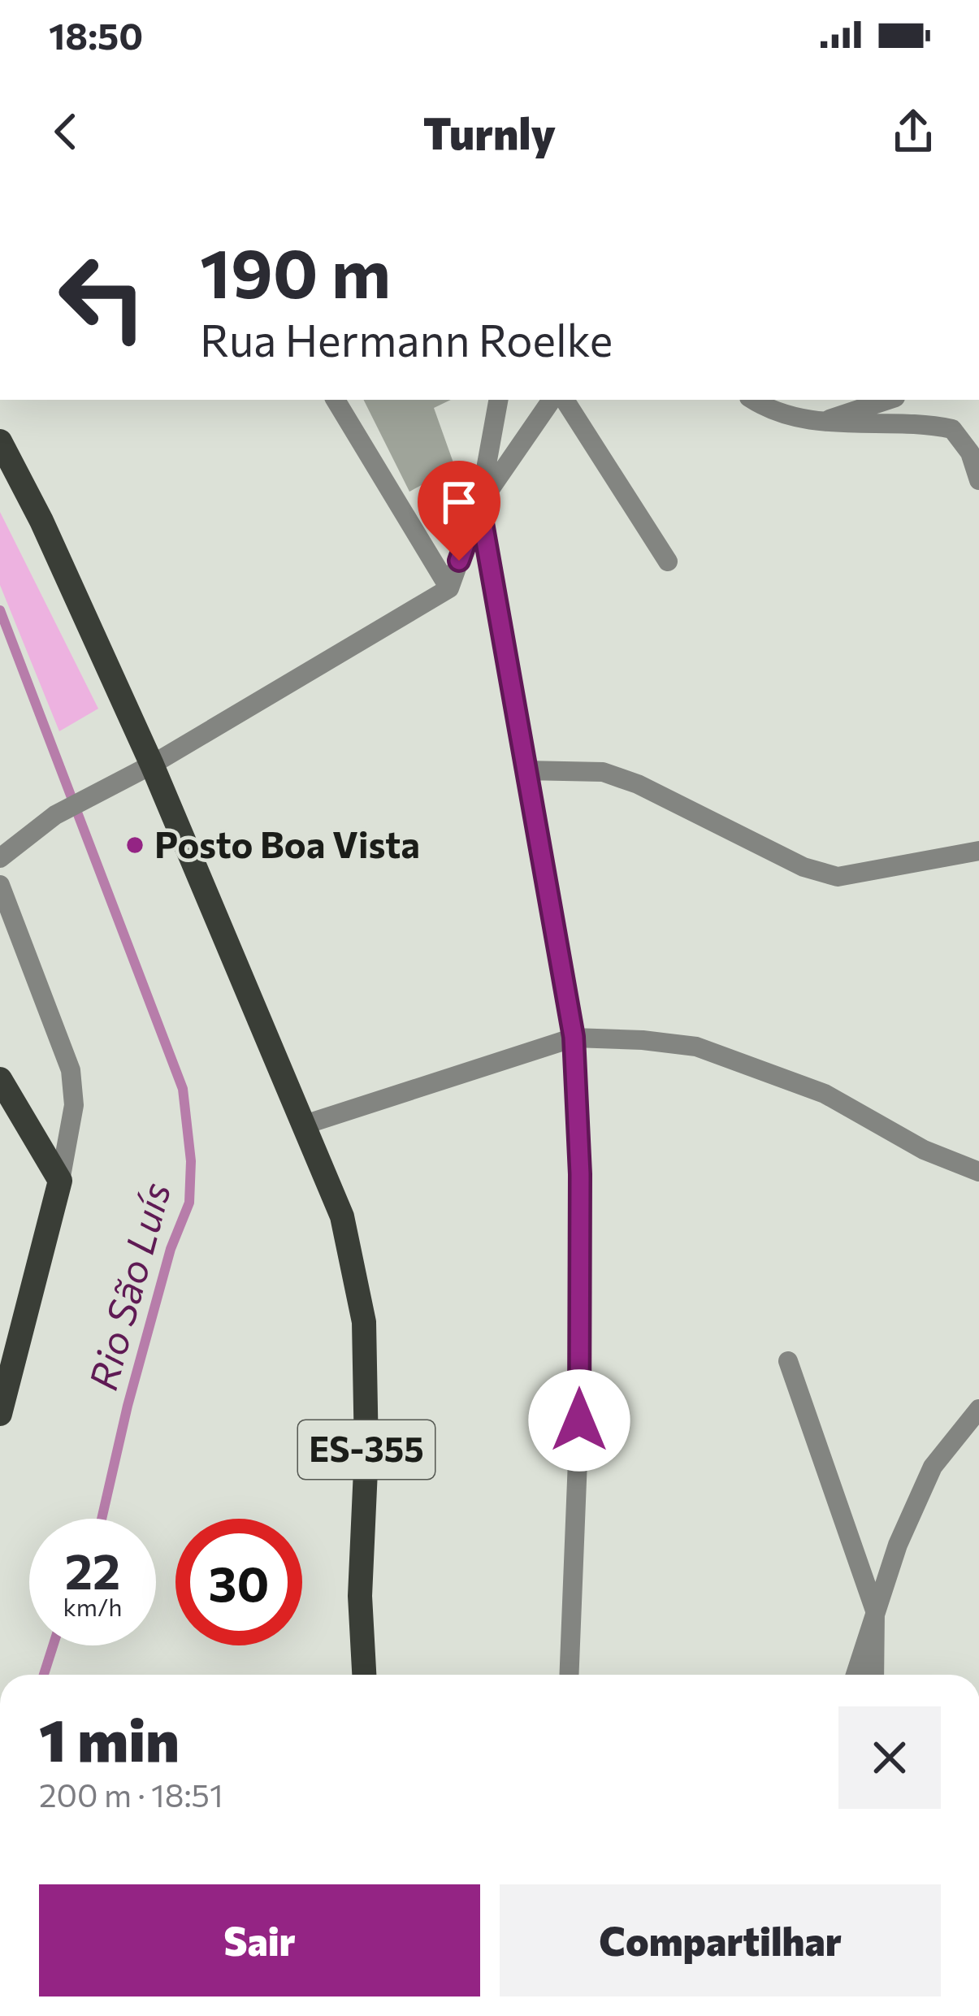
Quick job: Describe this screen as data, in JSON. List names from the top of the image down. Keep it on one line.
{"streets":{"main road":["ES-355"]},"water":["Rio São Luís"],"places":["Posto Boa Vista"],"page":{"status":"18:50","header":"Turnly","turn":["190 m","Rua Hermann Roelke"],"speed":"22 km/h","limit":"30","heading":["1 min","200 m · 18:51"],"buttons":["Sair","Compartilhar"]}}
